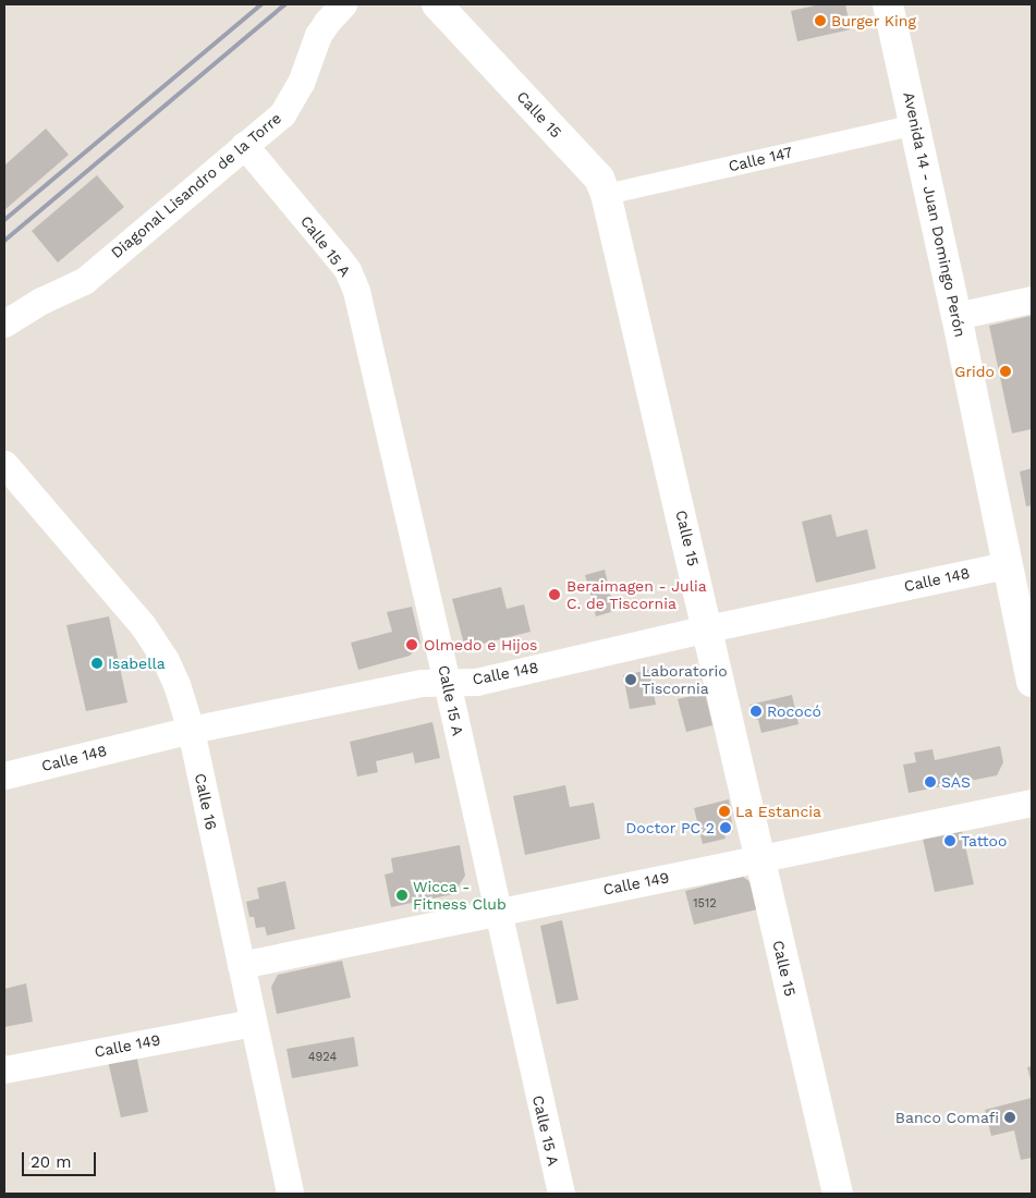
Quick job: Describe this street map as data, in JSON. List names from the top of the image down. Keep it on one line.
{"streets":{"main road":["Calle 15","Avenida 14 - Juan Domingo Perón"],"street":["Calle 147","Diagonal Lisandro de la Torre","Calle 15 A","Calle 148","Calle 16","Calle 149"]},"crossings":[["Calle 15","Calle 147"],["Calle 15","Calle 148"],["Calle 15","Calle 149"],["Calle 147","Avenida 14 - Juan Domingo Perón"],["Diagonal Lisandro de la Torre","Calle 15 A"],["Avenida 14 - Juan Domingo Perón","Calle 148"],["Calle 15 A","Calle 148"],["Calle 15 A","Calle 149"],["Calle 148","Calle 16"],["Calle 16","Calle 149"]],"places":["Burger King","Grido","Beraimagen - Julia C. de Tiscornia","Olmedo e Hijos","Isabella","Laboratorio Tiscornia","Rococó","SAS","La Estancia","Doctor PC 2","Tattoo","Wicca - Fitness Club","Banco Comafi"],"house_numbers":["1512","4924"],"scale_bar":"20 m"}
